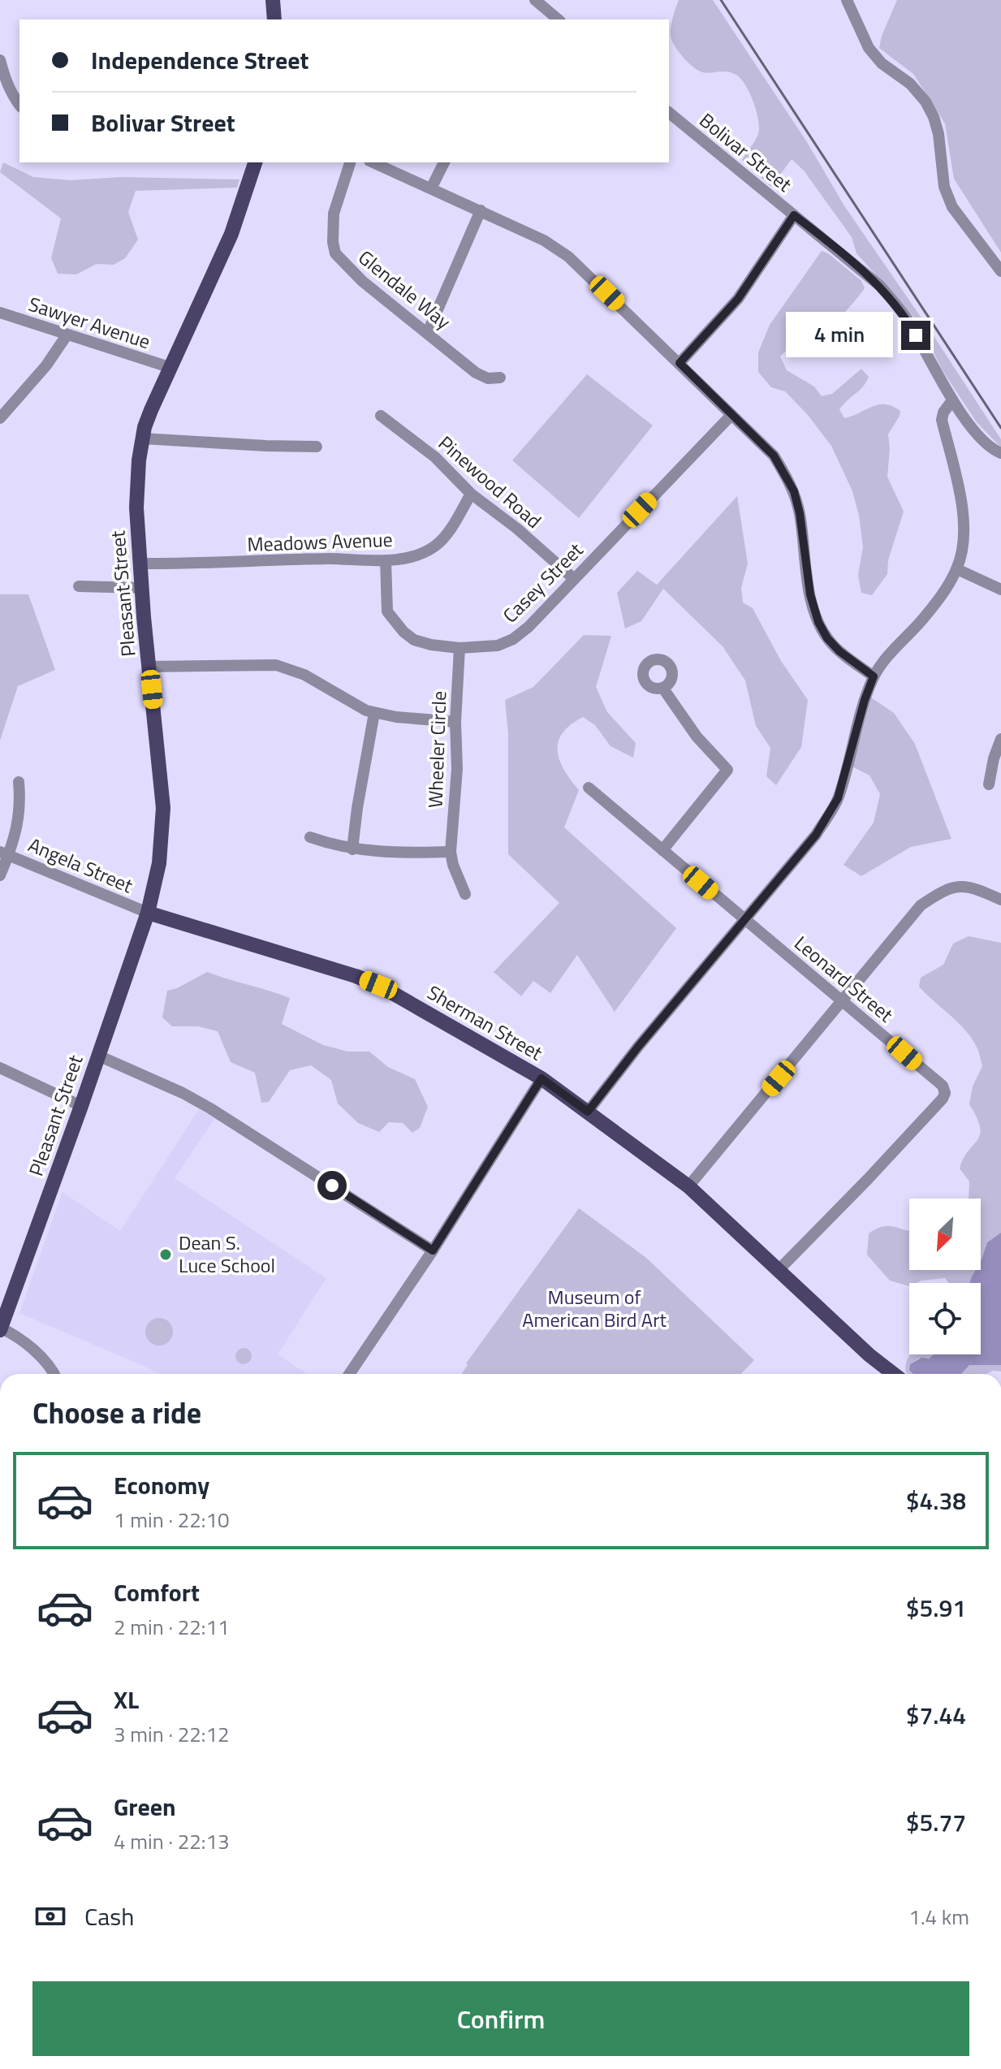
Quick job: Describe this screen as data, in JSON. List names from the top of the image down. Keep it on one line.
{"streets":{"main road":["Pleasant Street","Sherman Street"],"street":["Bolivar Street","Glendale Way","Sawyer Avenue","Pinewood Road","Meadows Avenue","Casey Street","Wheeler Circle","Angela Street","Leonard Street"]},"crossings":[["Sawyer Avenue","Pleasant Street"],["Pinewood Road","Meadows Avenue"],["Pinewood Road","Casey Street"],["Meadows Avenue","Casey Street"],["Meadows Avenue","Pleasant Street"],["Casey Street","Wheeler Circle"],["Pleasant Street","Angela Street"],["Pleasant Street","Sherman Street"],["Angela Street","Sherman Street"],["Leonard Street","Sherman Street"]],"parks":["Museum of American Bird Art"],"places":["Dean S. Luce School"],"north":"bottom left","page":{"banner":["Independence Street","Bolivar Street"],"bubble":"4 min","heading":"Choose a ride","list":[{"name":"Economy","note":"1 min · 22:10","value":"$4.38"},{"name":"Comfort","note":"2 min · 22:11","value":"$5.91"},{"name":"XL","note":"3 min · 22:12","value":"$7.44"},{"name":"Green","note":"4 min · 22:13","value":"$5.77"}],"pay":["Cash","1.4 km"],"buttons":"Confirm"}}
